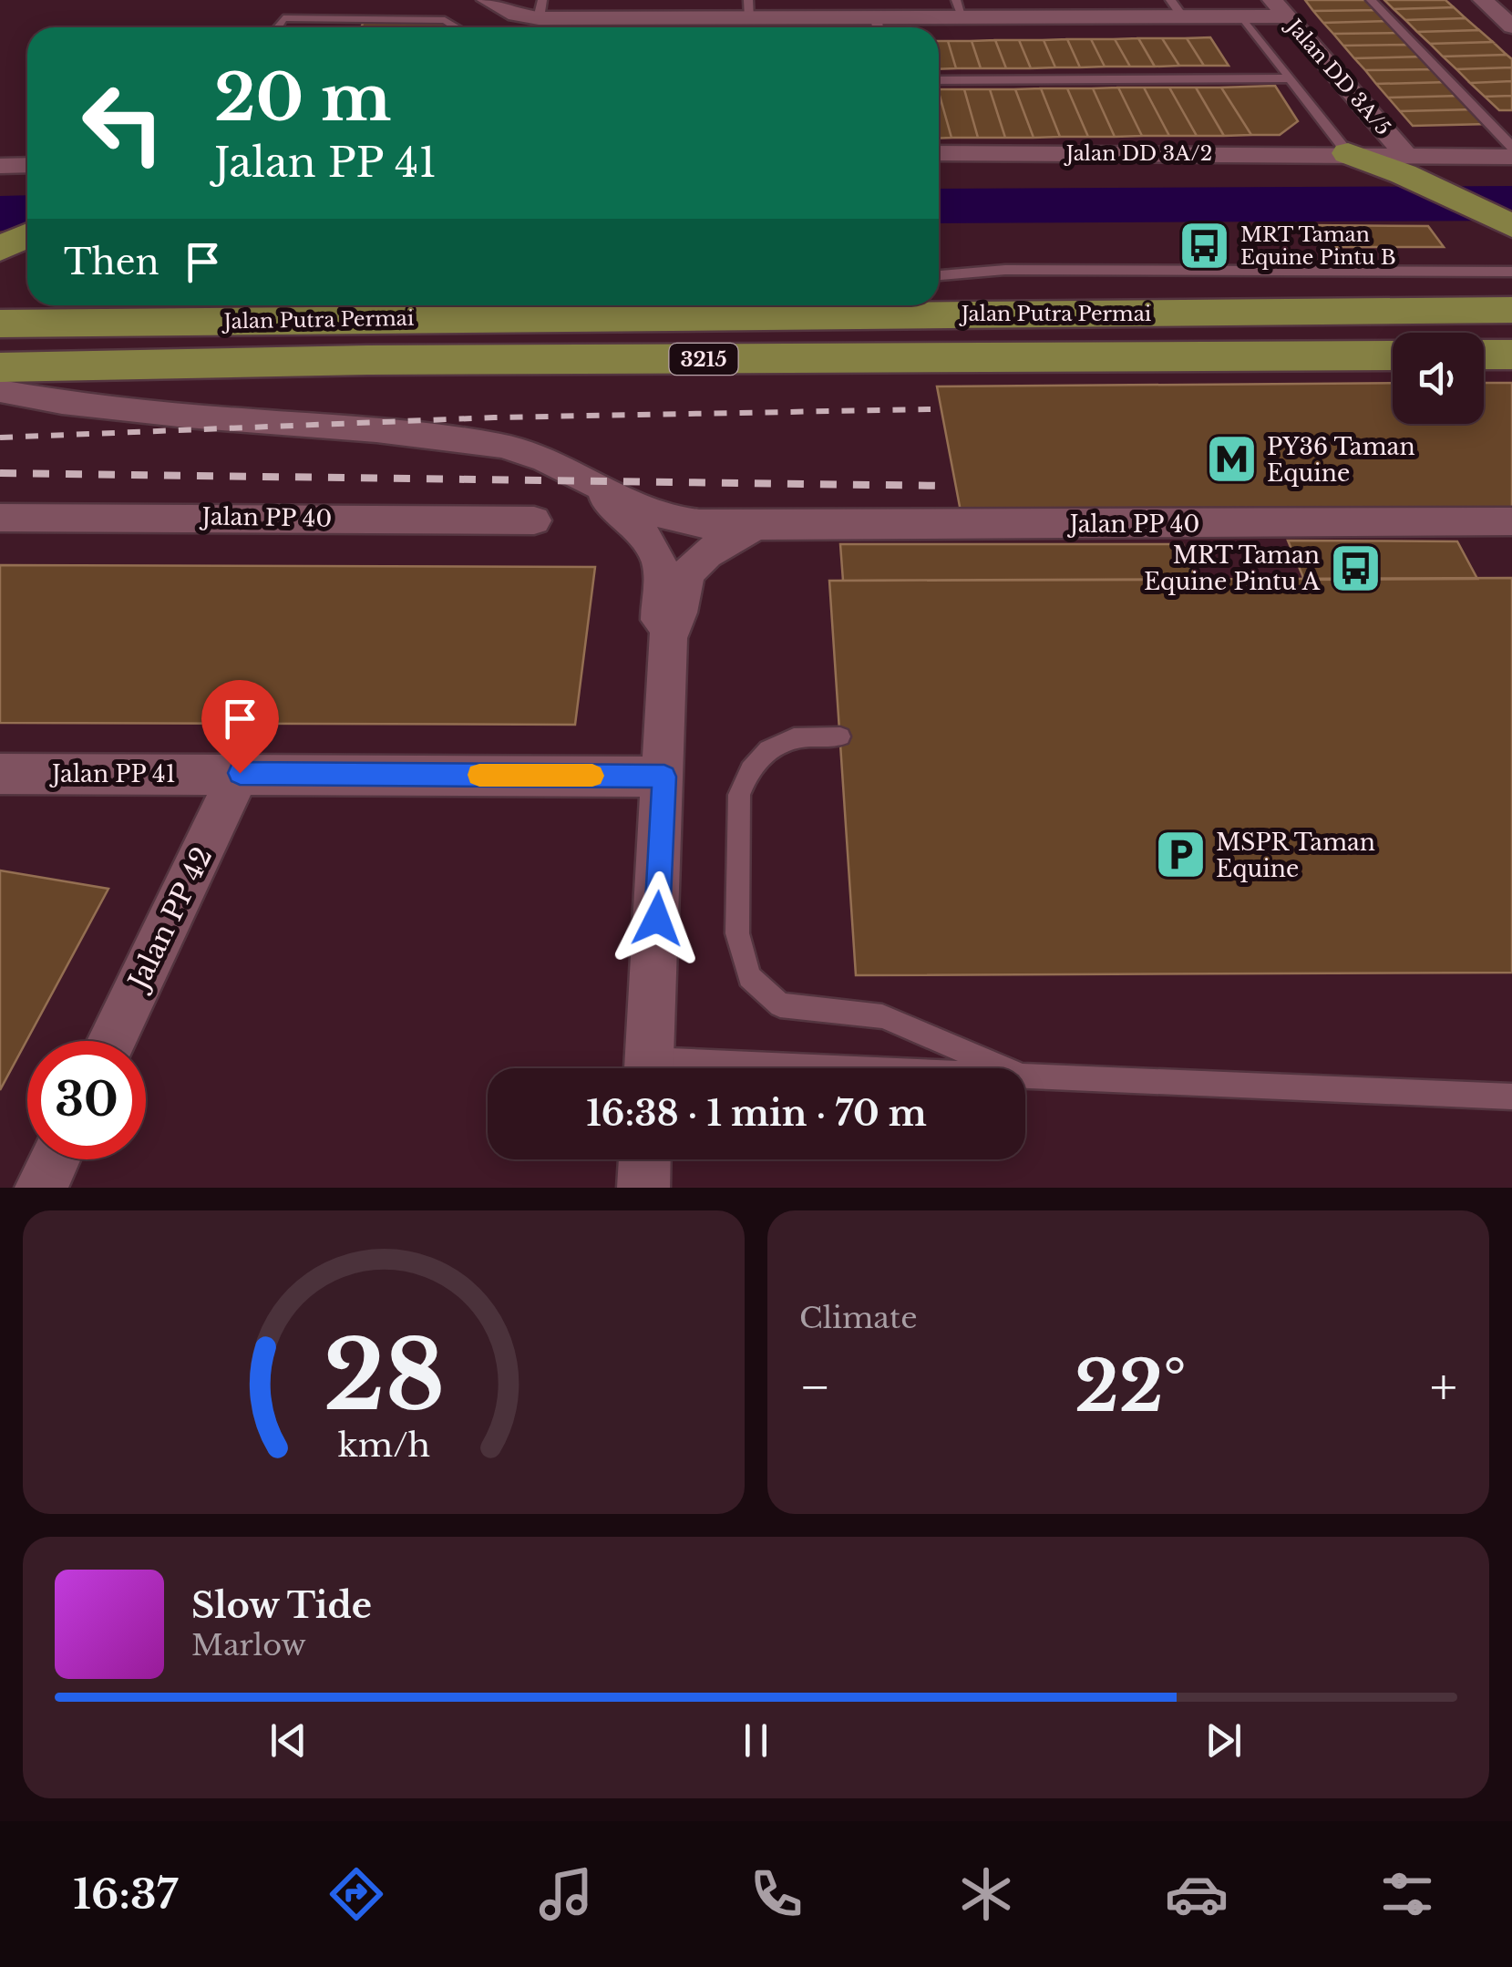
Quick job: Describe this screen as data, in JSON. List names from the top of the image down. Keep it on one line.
{"streets":{"main road":["Jalan Putra Permai","3215"],"street":["Jalan DD 3A/5","Jalan DD 3A/2","Jalan PP 40","Jalan PP 41","Jalan PP 42"]},"crossings":[["Jalan PP 41","Jalan PP 42"]],"places":{"bus stop":["MRT Taman Equine Pintu B","MRT Taman Equine Pintu A"],"metro station":["PY36 Taman Equine"],"parking":["MSPR Taman Equine"]},"page":{"turn":["20 m","Jalan PP 41"],"then":"Then","limit":"30","trip":"16:38 · 1 min · 70 m","tile":"Climate","heat":["−","22°","+"],"song":["Slow Tide","Marlow"],"tabs":"16:37","gauge":["28","km/h"]}}
